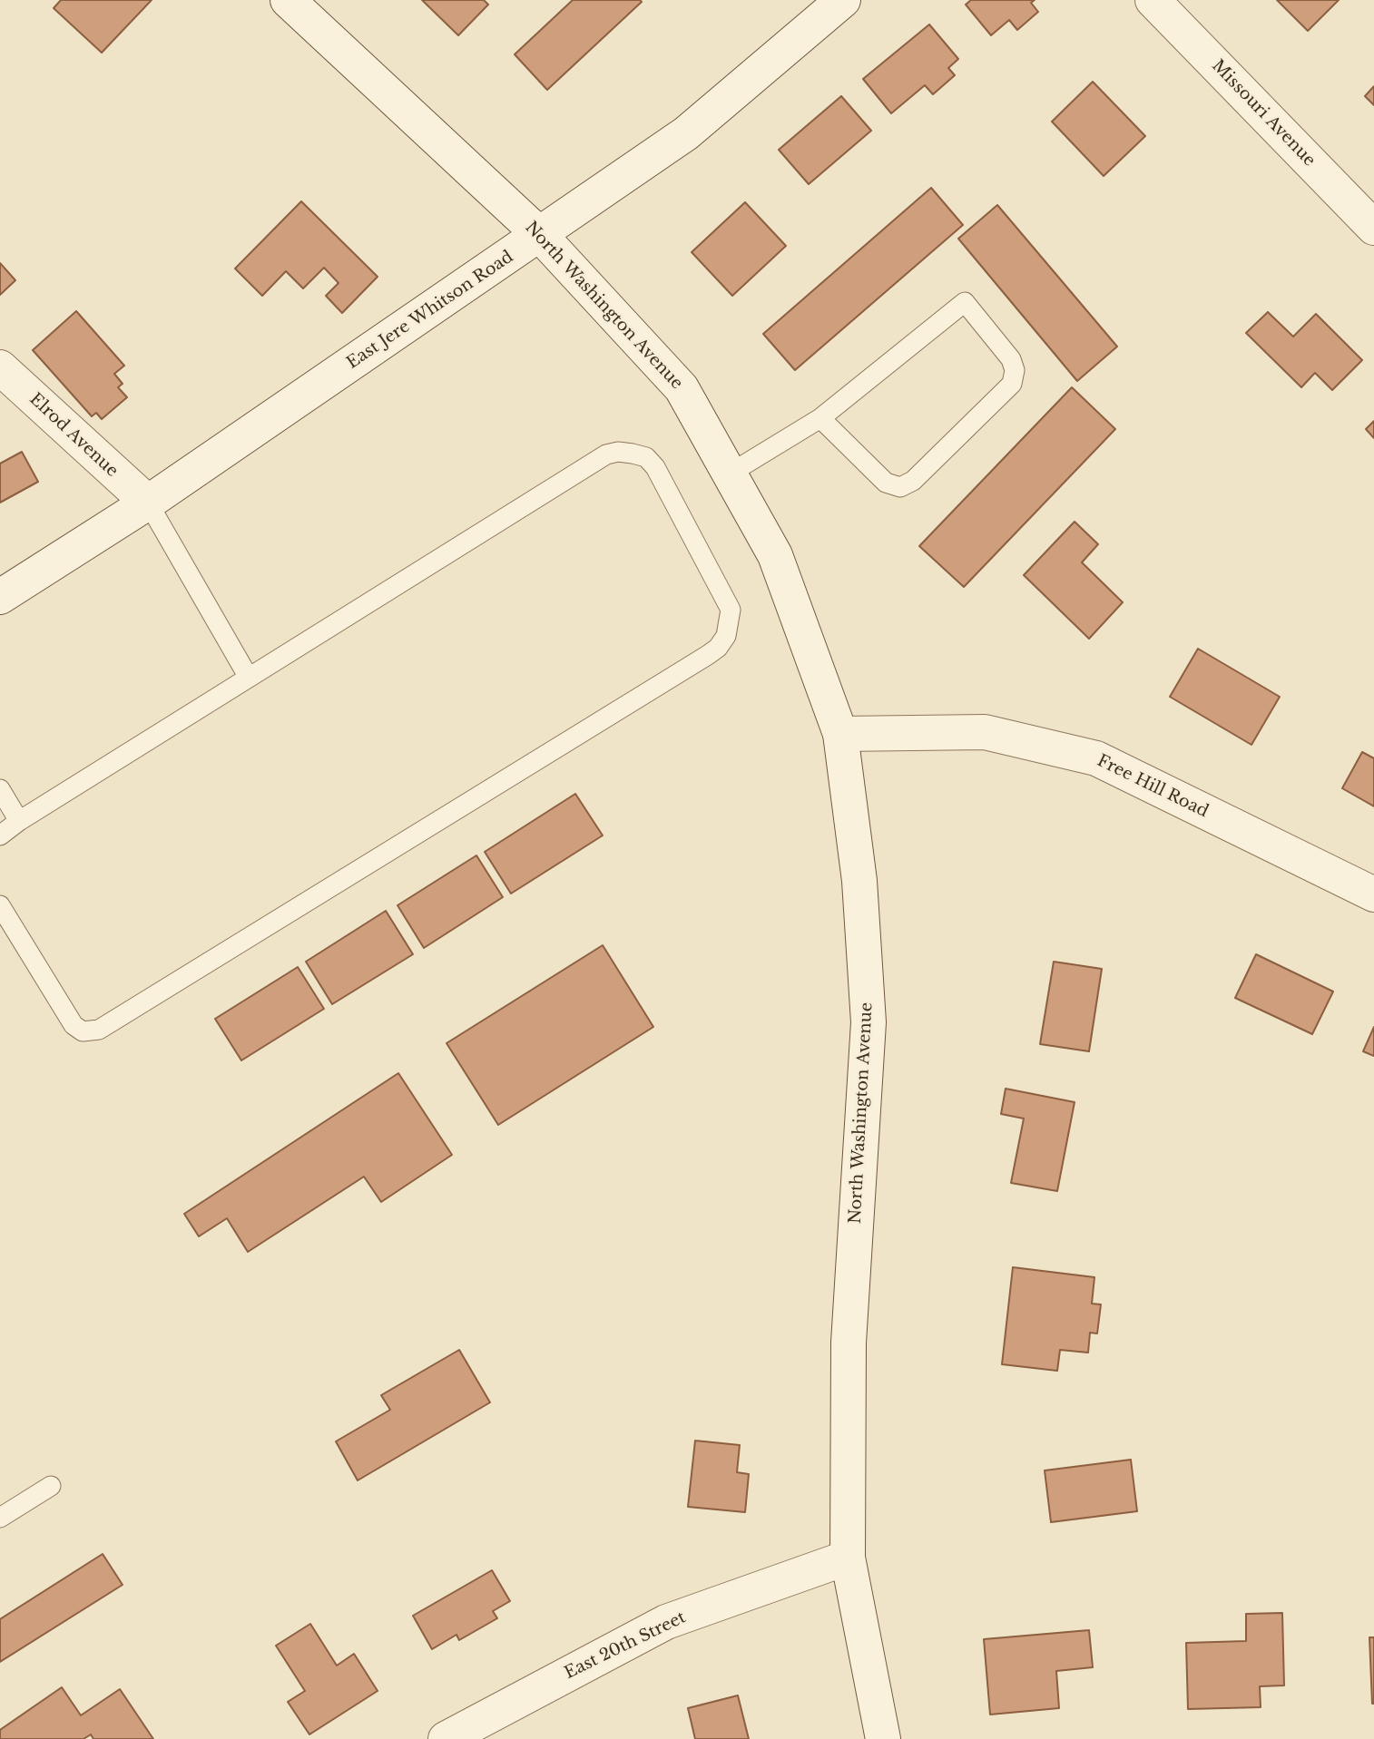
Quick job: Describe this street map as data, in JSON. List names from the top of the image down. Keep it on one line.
{"streets":{"street":["Missouri Avenue","North Washington Avenue","East Jere Whitson Road","Elrod Avenue","Free Hill Road","East 20th Street"]},"crossings":[["North Washington Avenue","East Jere Whitson Road"],["North Washington Avenue","Free Hill Road"],["North Washington Avenue","East 20th Street"],["East Jere Whitson Road","Elrod Avenue"]]}
